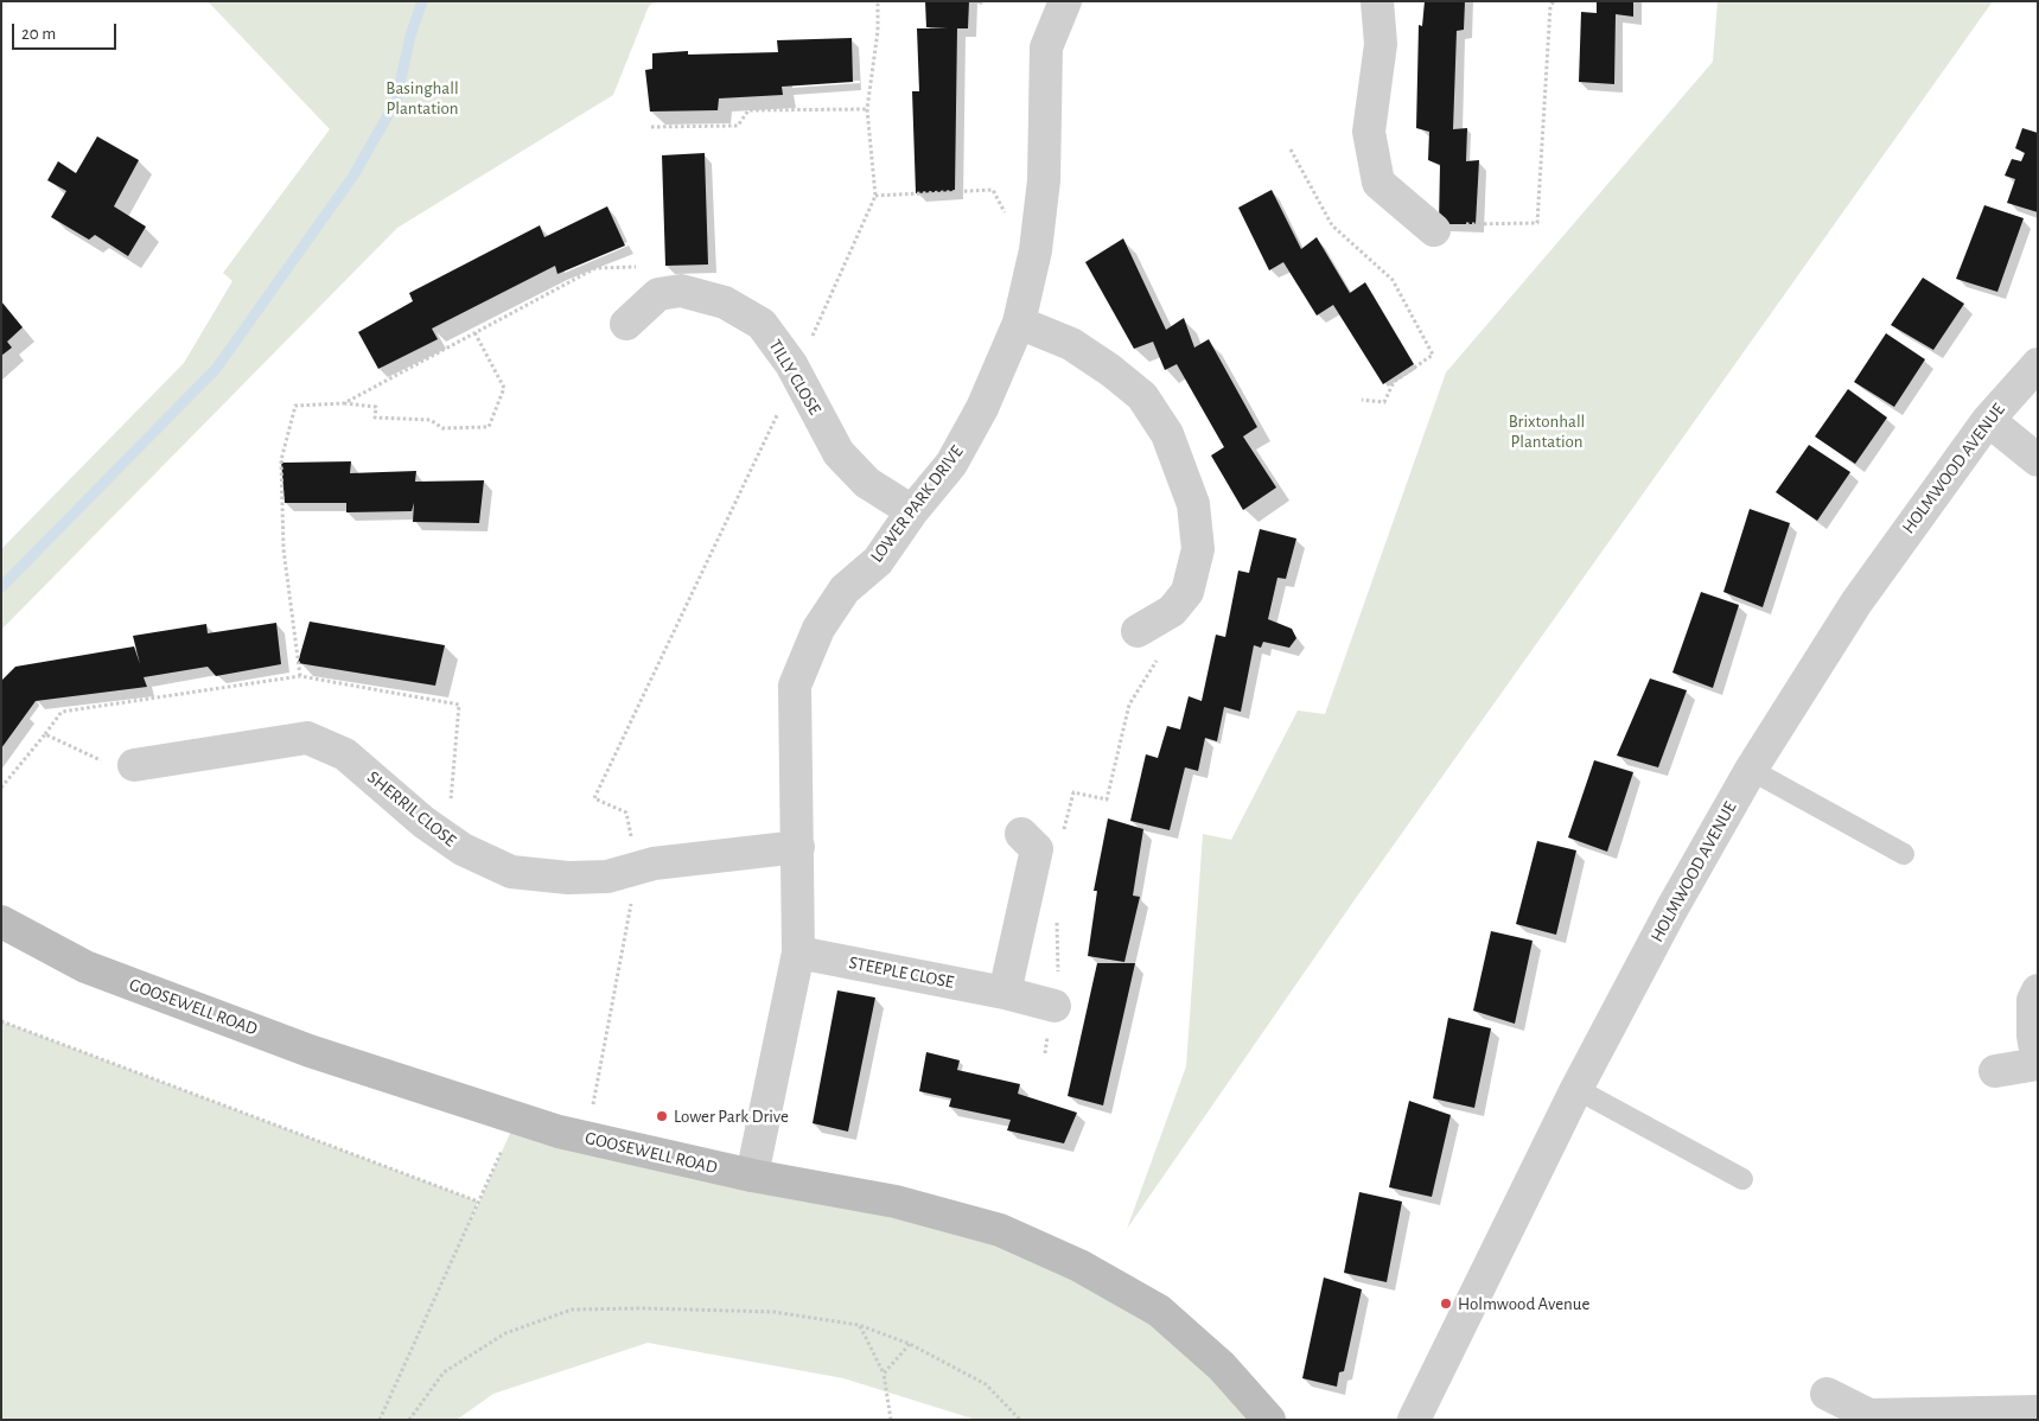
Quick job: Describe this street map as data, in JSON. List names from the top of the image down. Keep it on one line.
{"streets":{"street":["TILLY CLOSE","HOLMWOOD AVENUE","LOWER PARK DRIVE","SHERRIL CLOSE","STEEPLE CLOSE","GOOSEWELL ROAD"]},"crossings":[["TILLY CLOSE","LOWER PARK DRIVE"],["LOWER PARK DRIVE","SHERRIL CLOSE"],["LOWER PARK DRIVE","STEEPLE CLOSE"],["LOWER PARK DRIVE","GOOSEWELL ROAD"]],"parks":["Basinghall Plantation","Brixtonhall Plantation"],"places":["Lower Park Drive","Holmwood Avenue"],"scale_bar":"20 m"}
